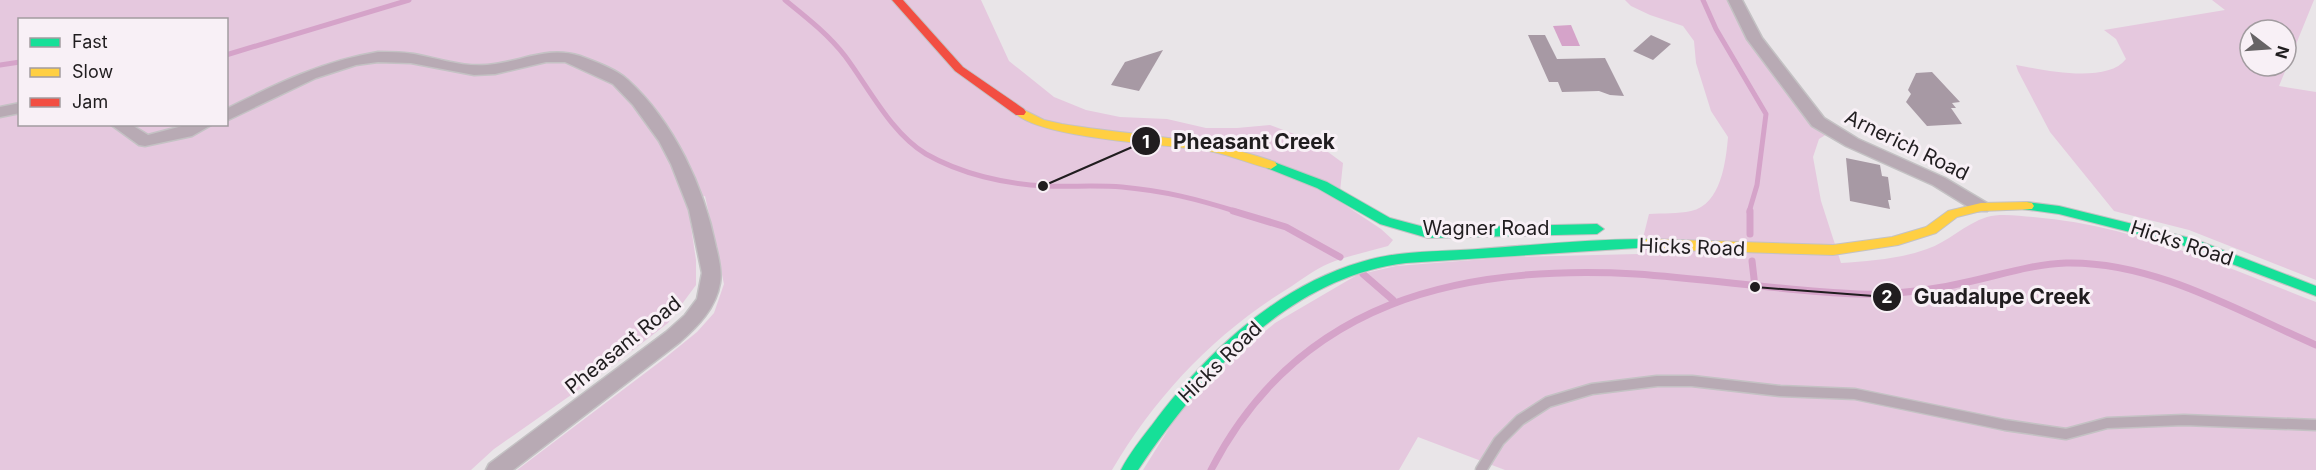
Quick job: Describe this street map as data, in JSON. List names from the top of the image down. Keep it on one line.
{"streets":{"street":["Arnerich Road","Wagner Road","Hicks Road","Pheasant Road"]},"crossings":[["Arnerich Road","Hicks Road"],["Wagner Road","Hicks Road"]],"places":["Pheasant Creek","Guadalupe Creek"],"legend":["Fast","Slow","Jam"],"north":"right"}
